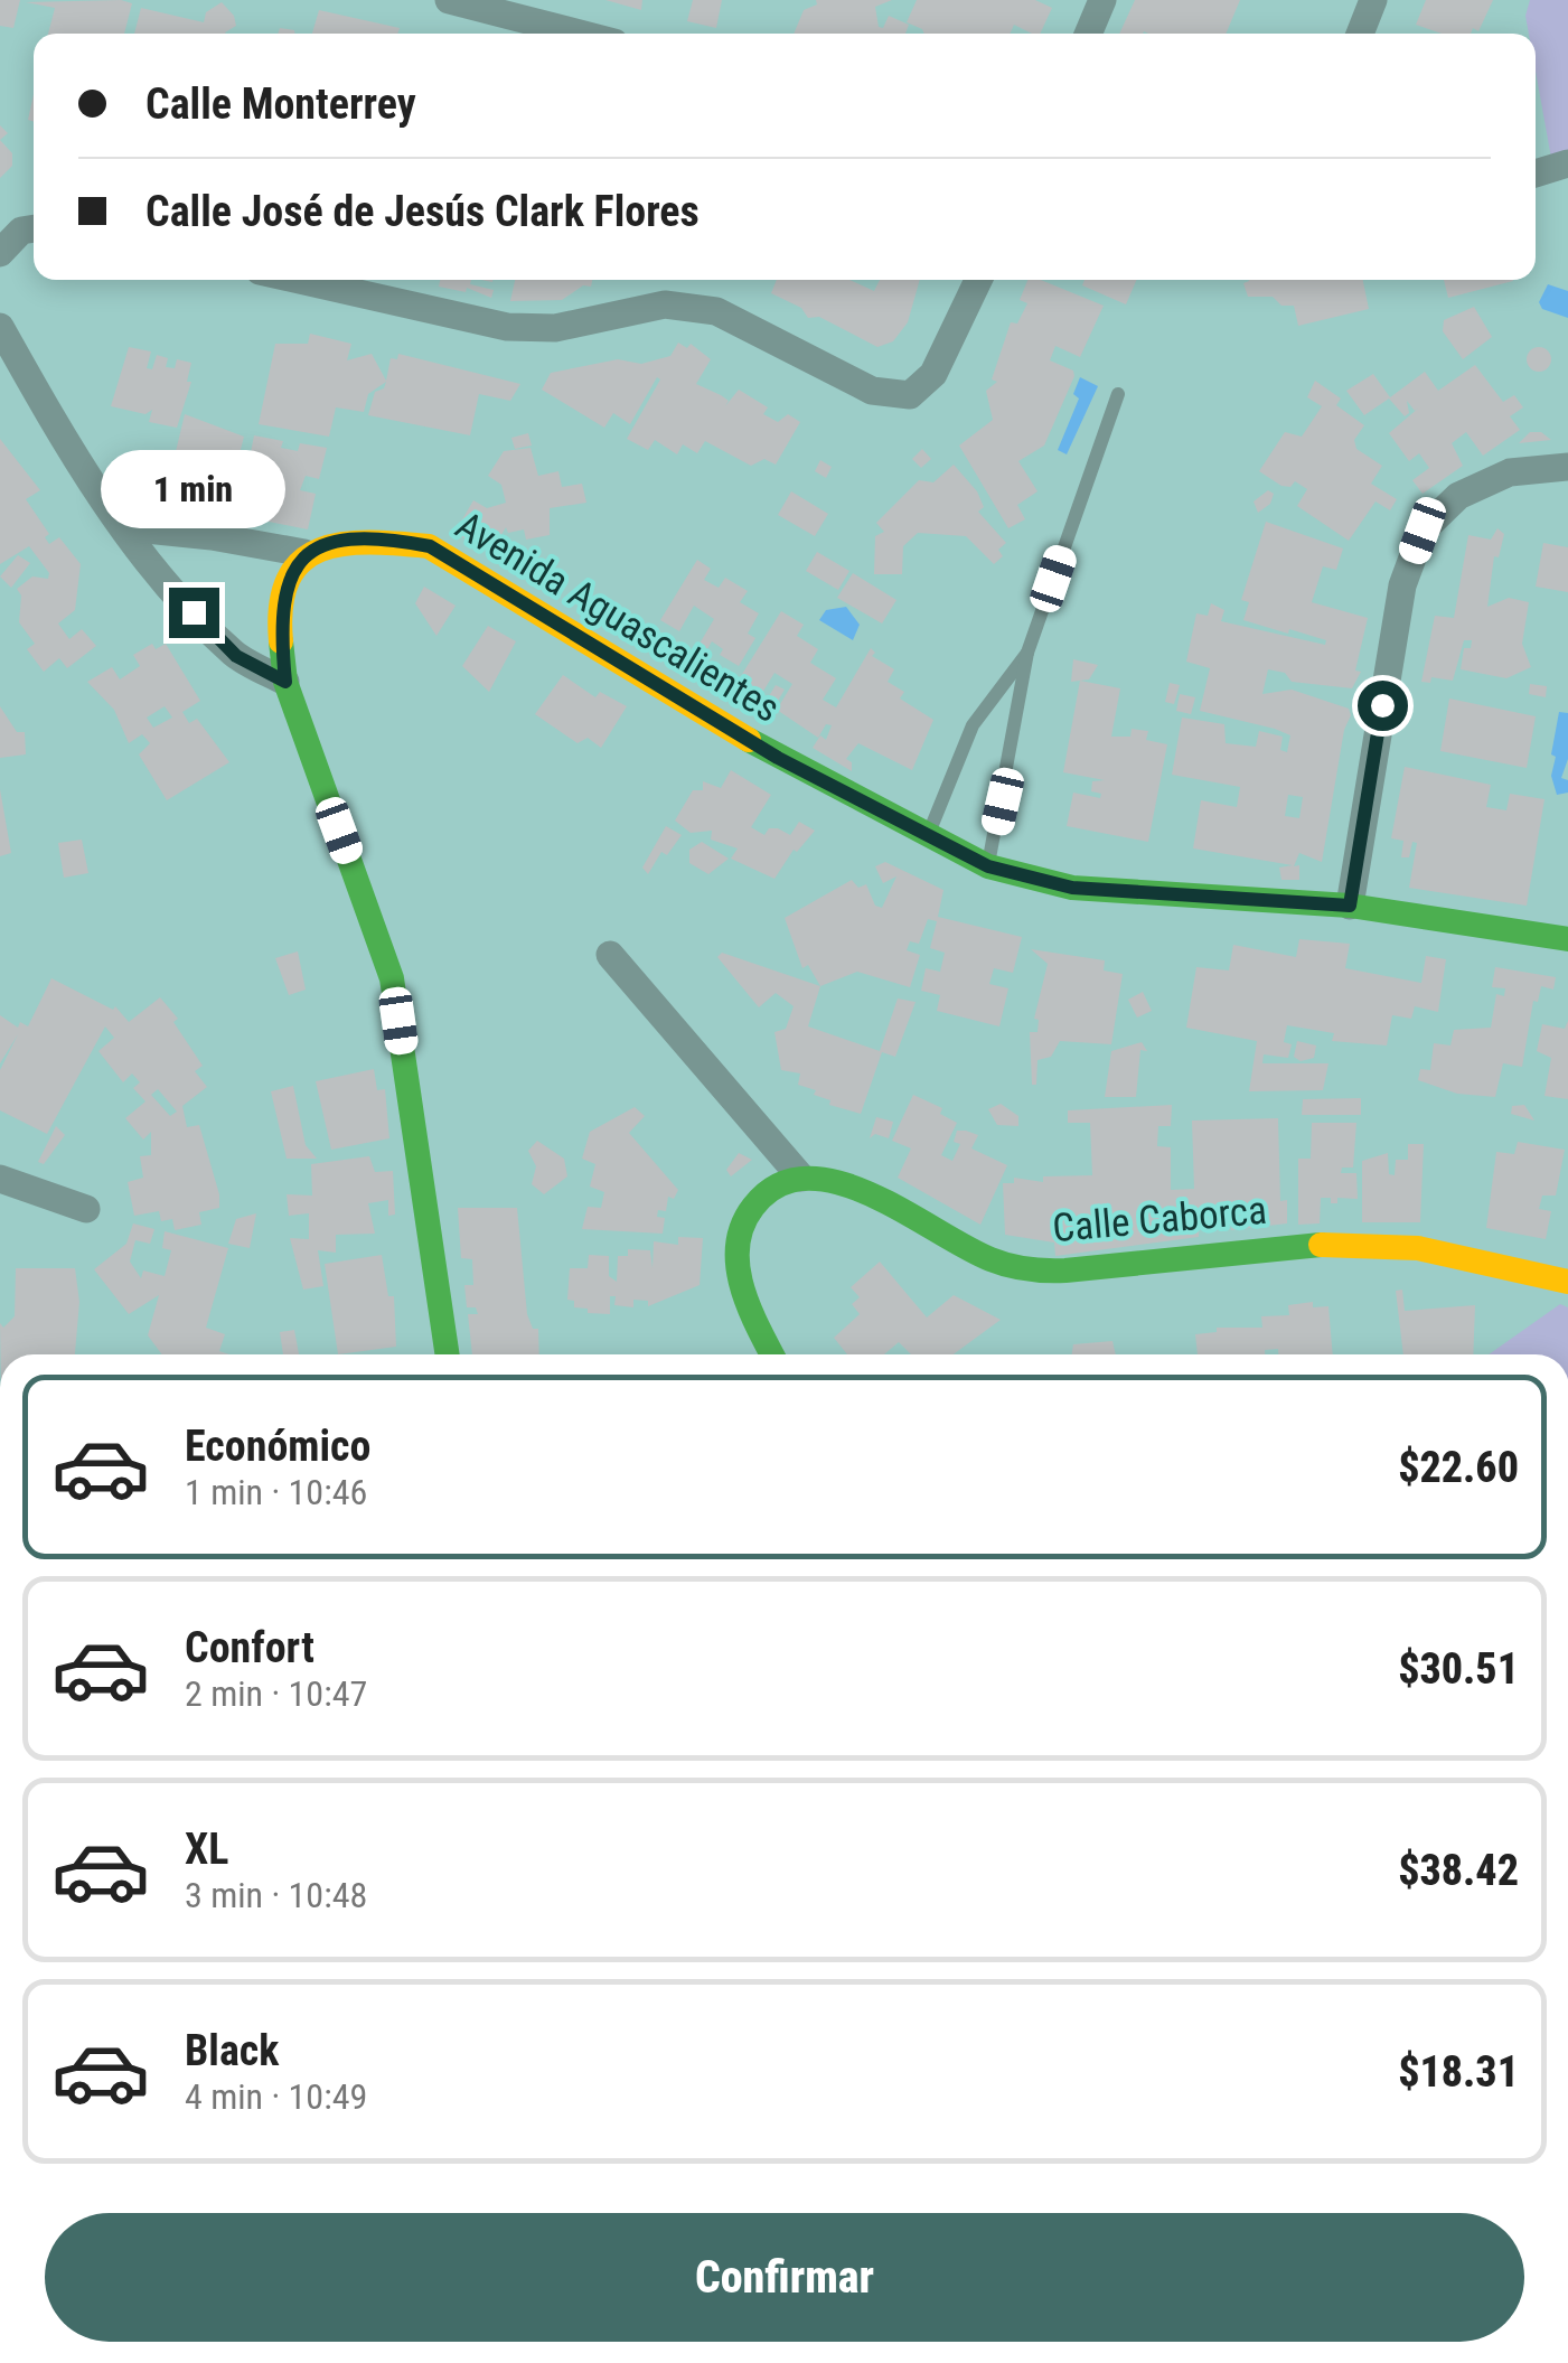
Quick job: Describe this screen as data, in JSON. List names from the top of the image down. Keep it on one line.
{"streets":{"street":["Avenida Aguascalientes","Calle Caborca"]},"page":{"banner":["Calle Monterrey","Calle José de Jesús Clark Flores"],"bubble":"1 min","list":[{"name":"Económico","note":"1 min · 10:46","value":"$22.60"},{"name":"Confort","note":"2 min · 10:47","value":"$30.51"},{"name":"XL","note":"3 min · 10:48","value":"$38.42"},{"name":"Black","note":"4 min · 10:49","value":"$18.31"}],"buttons":"Confirmar"}}
